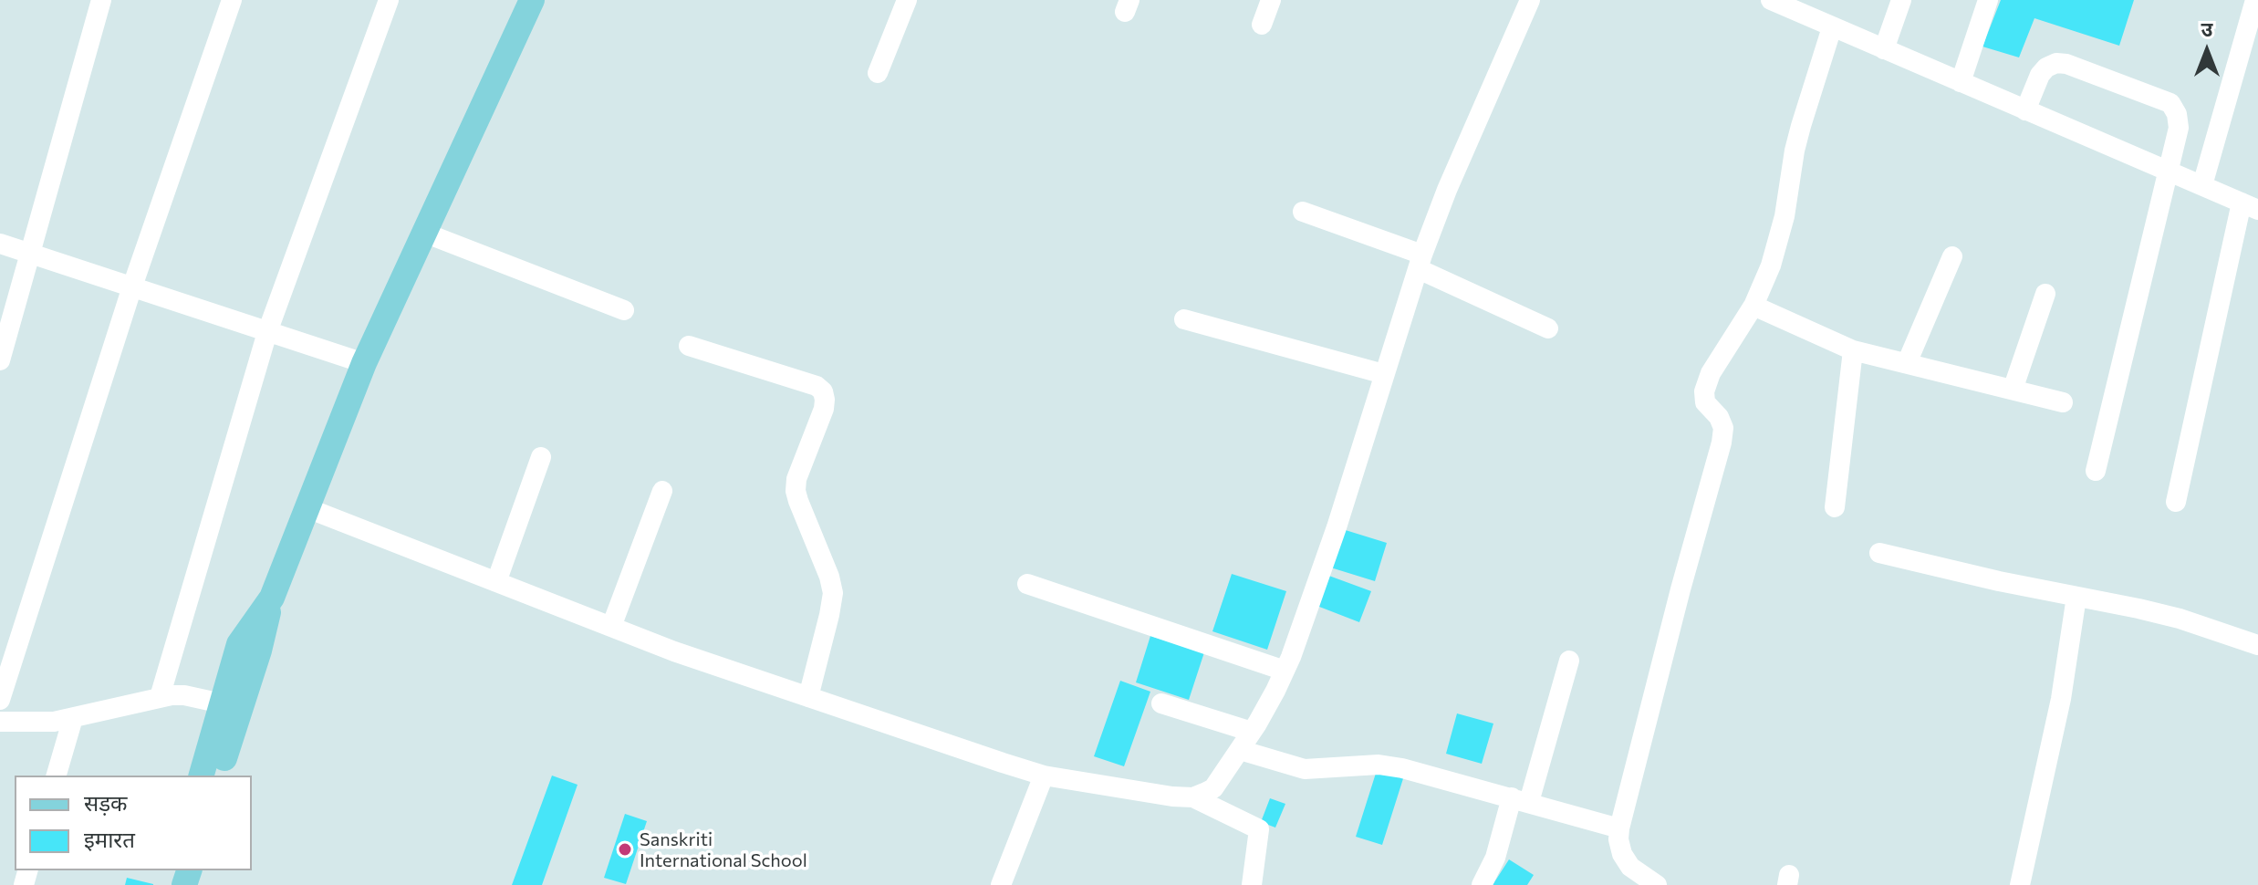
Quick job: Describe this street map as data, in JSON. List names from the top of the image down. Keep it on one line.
{"places":["Sanskriti International School"],"legend":["सड़क","इमारत"],"north":"top"}
